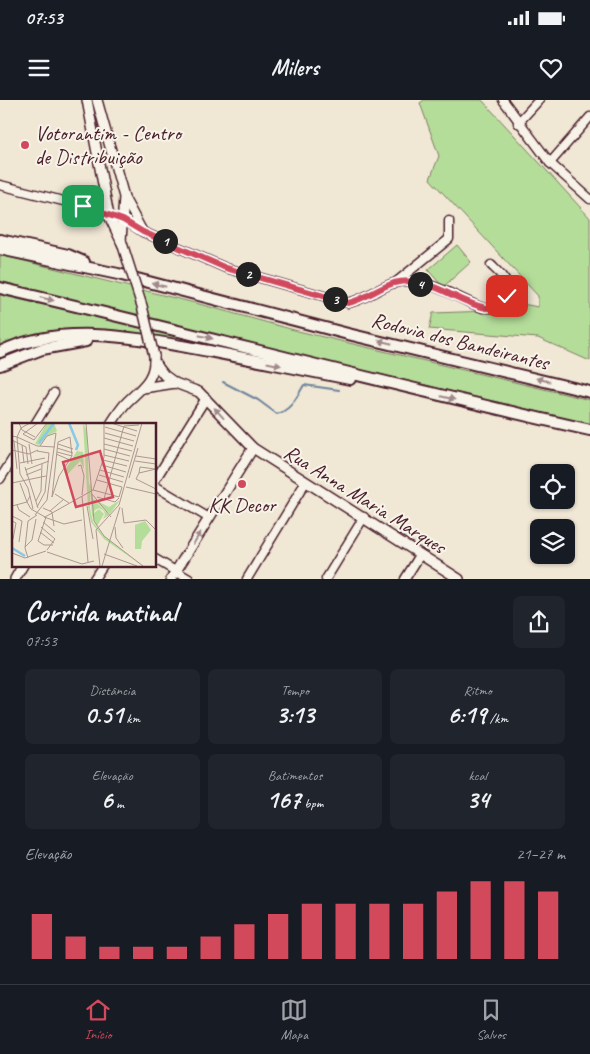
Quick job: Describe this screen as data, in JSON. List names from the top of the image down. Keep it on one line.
{"streets":{"highway":["Rodovia dos Bandeirantes"],"main road":["Rua Anna Maria Marques"]},"places":["Votorantim - Centro de Distribuição","KK Decor"],"page":{"status":"07:53","header":"Milers","pins":["1","2","4","3"],"heading":["Corrida matinal","07:53"],"stats":[["Distância","0.51 km"],["Tempo","3:13"],["Ritmo","6:19 /km"],["Elevação","6 m"],["Batimentos","167 bpm"],["kcal","34"]],"chart":["Elevação","21–27 m"],"tabs":["Início","Mapa","Salvos"]}}
